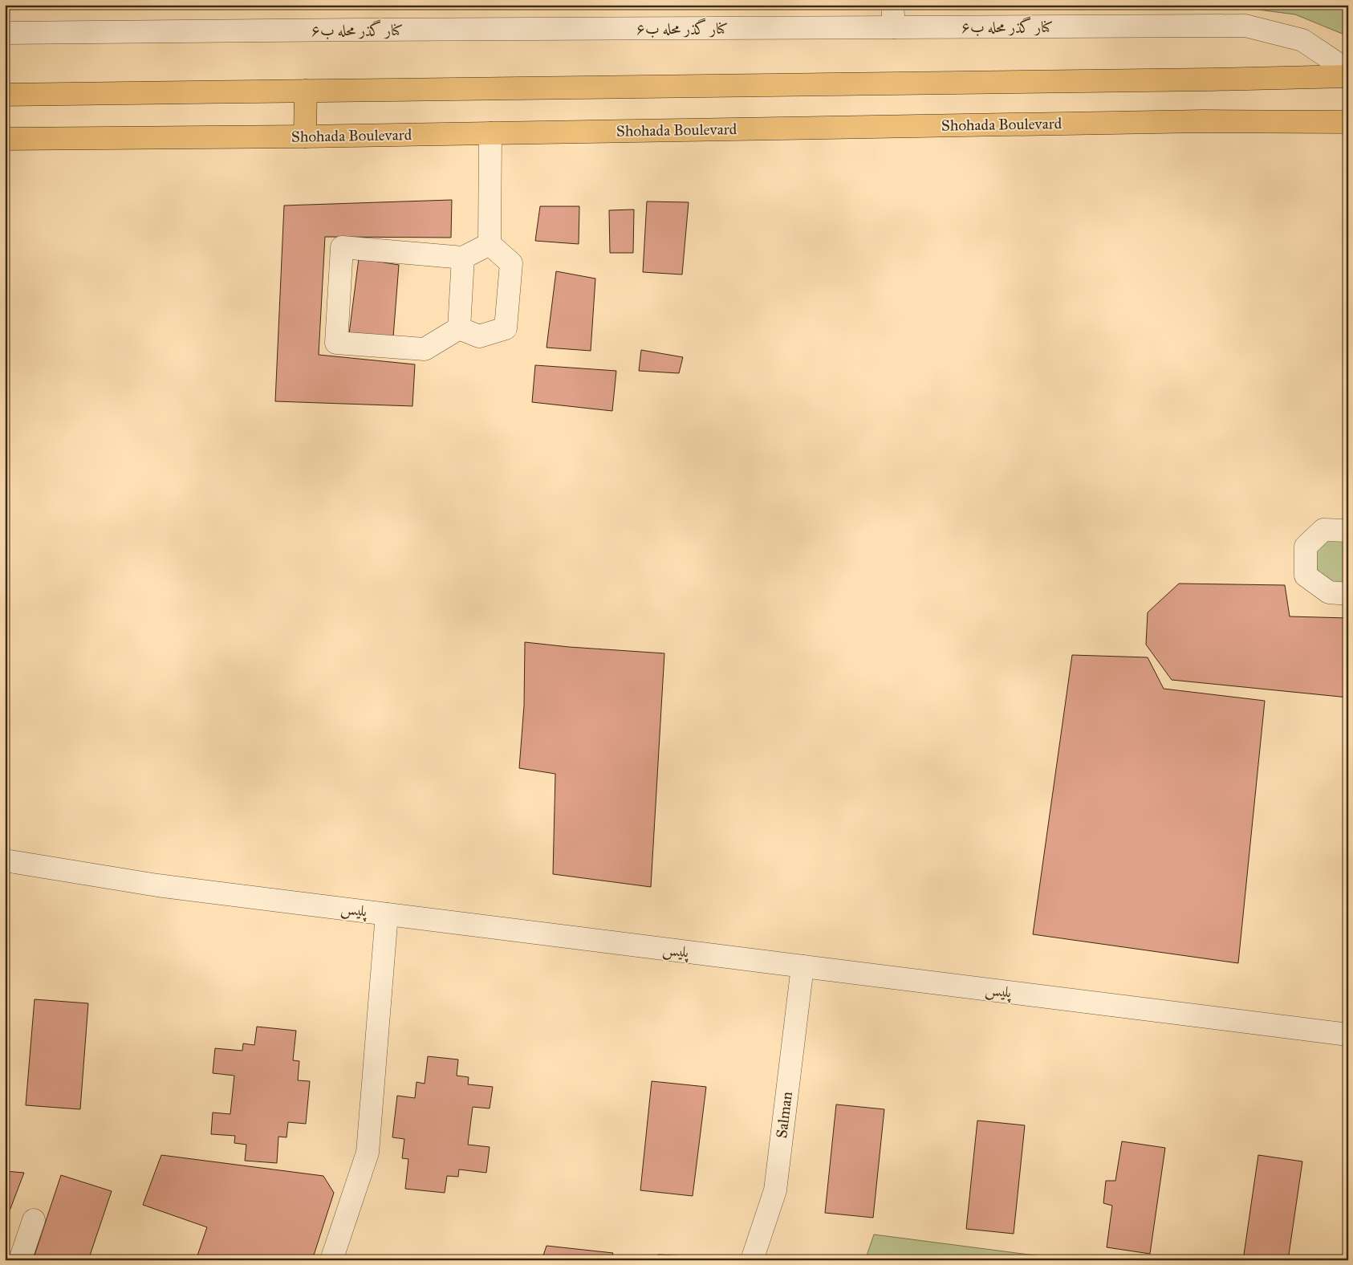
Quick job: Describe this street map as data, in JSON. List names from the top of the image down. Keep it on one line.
{"streets":{"main road":["Shohada Boulevard"],"street":["کنار گذر محله ب۶","پلیس","Salman"]},"crossings":[["پلیس","Salman"]]}
